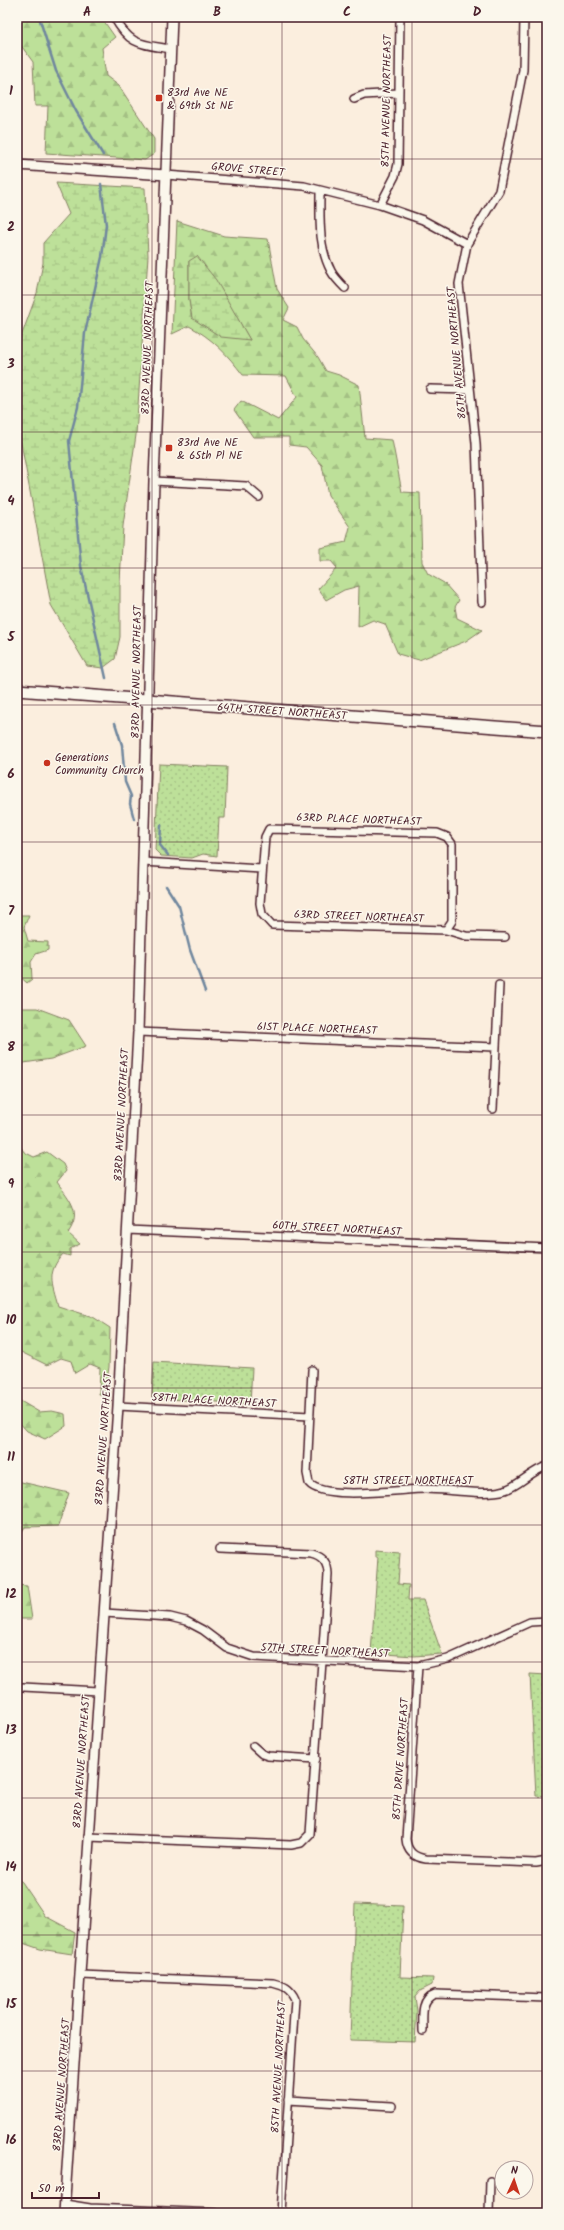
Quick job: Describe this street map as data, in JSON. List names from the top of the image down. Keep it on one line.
{"streets":{"main road":["64TH STREET NORTHEAST"],"street":["85TH AVENUE NORTHEAST","GROVE STREET","83RD AVENUE NORTHEAST","86TH AVENUE NORTHEAST","63RD PLACE NORTHEAST","63RD STREET NORTHEAST","61ST PLACE NORTHEAST","60TH STREET NORTHEAST","58TH PLACE NORTHEAST","58TH STREET NORTHEAST","57TH STREET NORTHEAST","85TH DRIVE NORTHEAST"]},"crossings":[["85TH AVENUE NORTHEAST","GROVE STREET"],["85TH AVENUE NORTHEAST","83RD AVENUE NORTHEAST"],["GROVE STREET","83RD AVENUE NORTHEAST"],["GROVE STREET","86TH AVENUE NORTHEAST"],["83RD AVENUE NORTHEAST","64TH STREET NORTHEAST"],["83RD AVENUE NORTHEAST","61ST PLACE NORTHEAST"],["83RD AVENUE NORTHEAST","60TH STREET NORTHEAST"],["83RD AVENUE NORTHEAST","58TH PLACE NORTHEAST"],["83RD AVENUE NORTHEAST","57TH STREET NORTHEAST"],["63RD PLACE NORTHEAST","63RD STREET NORTHEAST"],["58TH PLACE NORTHEAST","58TH STREET NORTHEAST"],["57TH STREET NORTHEAST","85TH DRIVE NORTHEAST"]],"places":{"transit":["83rd Ave NE & 69th St NE","83rd Ave NE & 65th Pl NE"],"other":["Generations Community Church"]},"scale_bar":"50 m","north":"top","grid":{"columns":["A","B","C","D"],"rows":["1","2","3","4","5","6","7","8","9","10","11","12","13","14","15","16"]}}
